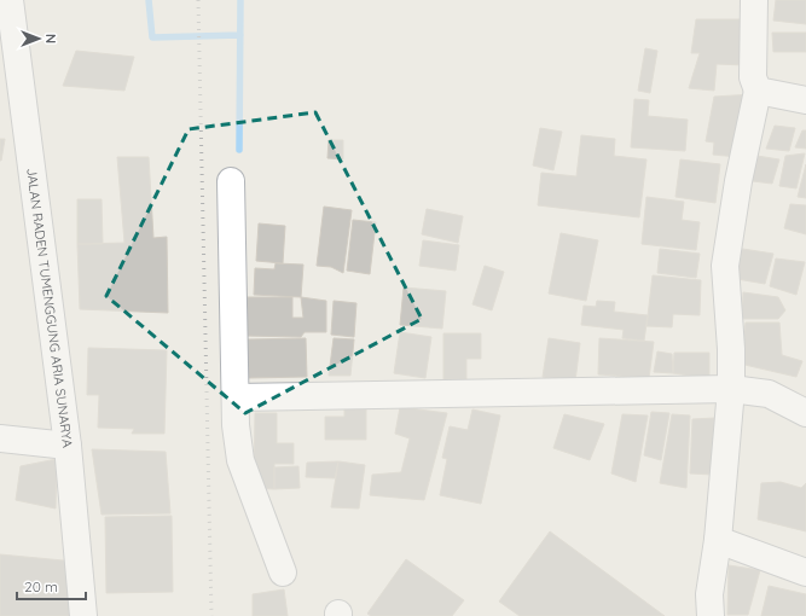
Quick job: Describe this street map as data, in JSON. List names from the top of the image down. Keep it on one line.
{"streets":{"street":["JALAN RADEN TUMENGGUNG ARIA SUNARYA"]},"scale_bar":"20 m","north":"right"}
